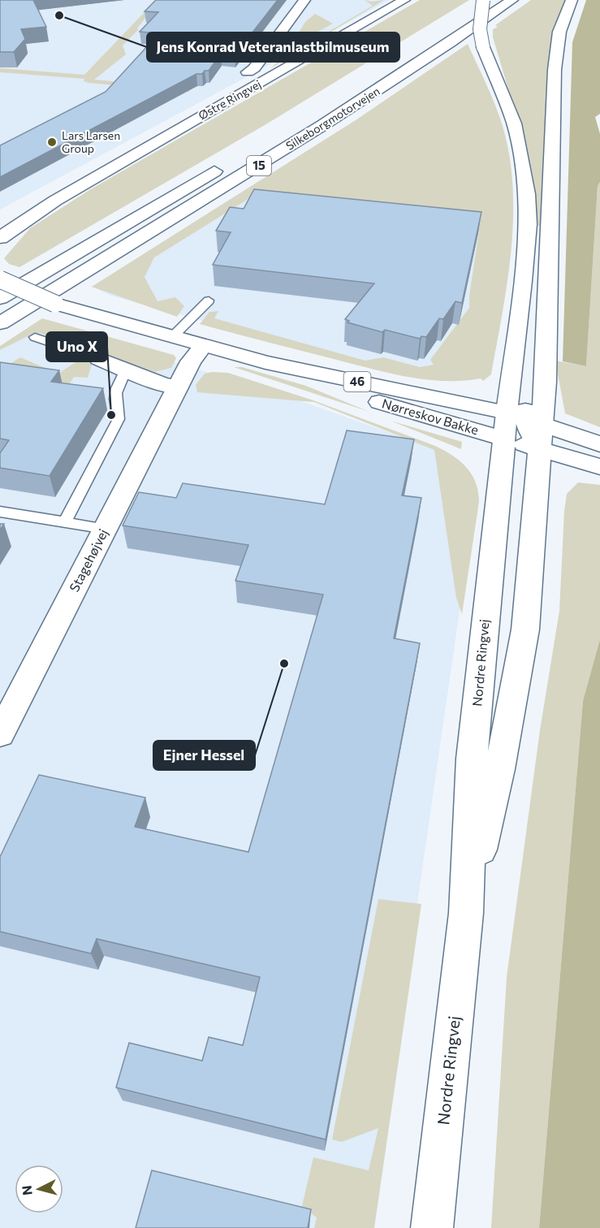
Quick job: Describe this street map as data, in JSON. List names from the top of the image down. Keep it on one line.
{"streets":{"main road":["Østre Ringvej","Silkeborgmotorvejen","15","46","Nørreskov Bakke","Stagehøjvej","Nordre Ringvej"]},"crossings":[["Nørreskov Bakke","Stagehøjvej"],["Nørreskov Bakke","Nordre Ringvej"]],"places":["Jens Konrad Veteranlastbilmuseum","Lars Larsen Group","Uno X","Ejner Hessel"],"north":"left"}
